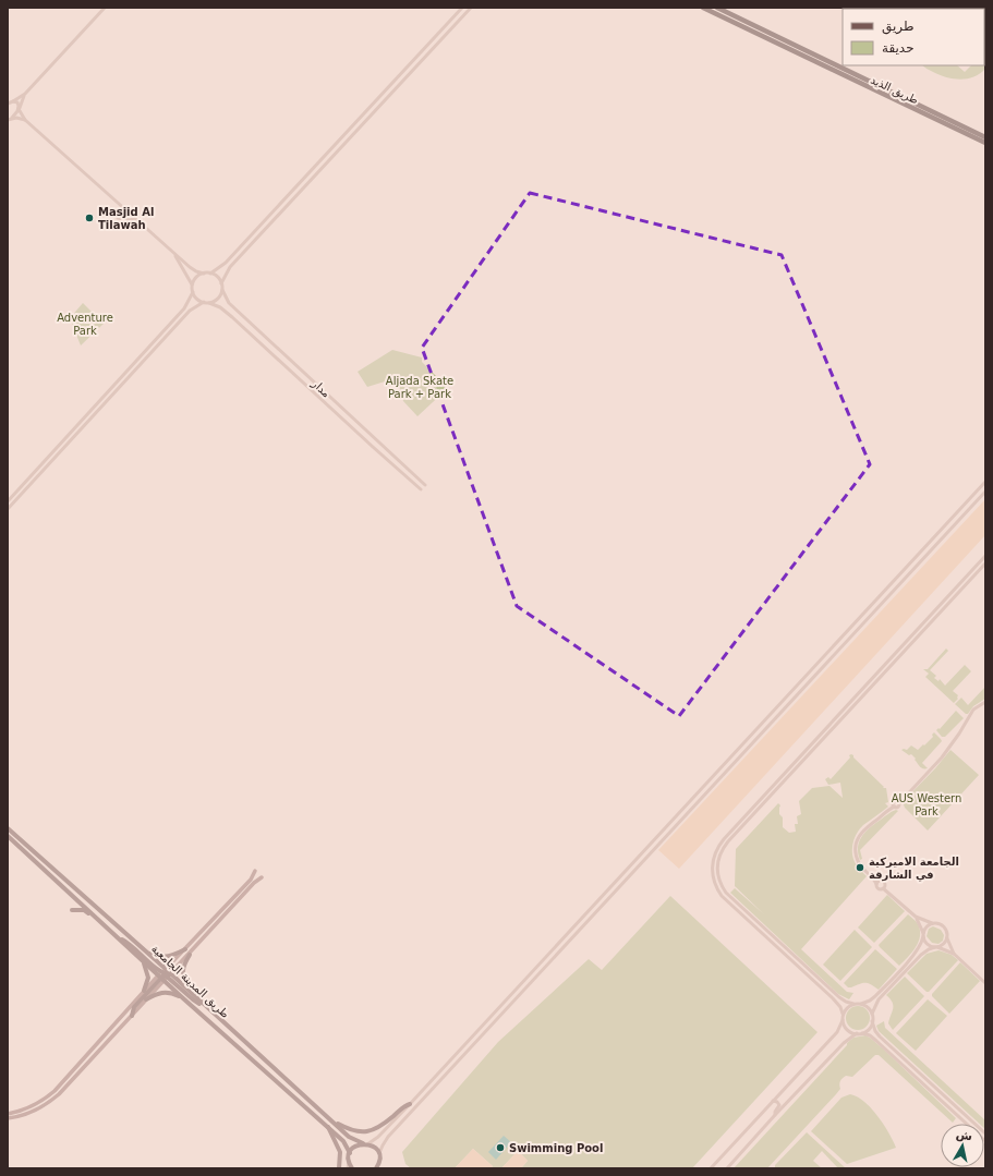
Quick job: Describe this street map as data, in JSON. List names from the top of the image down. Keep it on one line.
{"streets":{"highway":["طريق الذيد"],"main road":["طريق المدينة الجامعية"],"street":["مدار"]},"parks":["Adventure Park","Aljada Skate Park + Park","AUS Western Park"],"places":["Masjid Al Tilawah","الجامعة الاميركية في الشارقة","Swimming Pool"],"legend":["طريق","حديقة"],"north":"top"}
